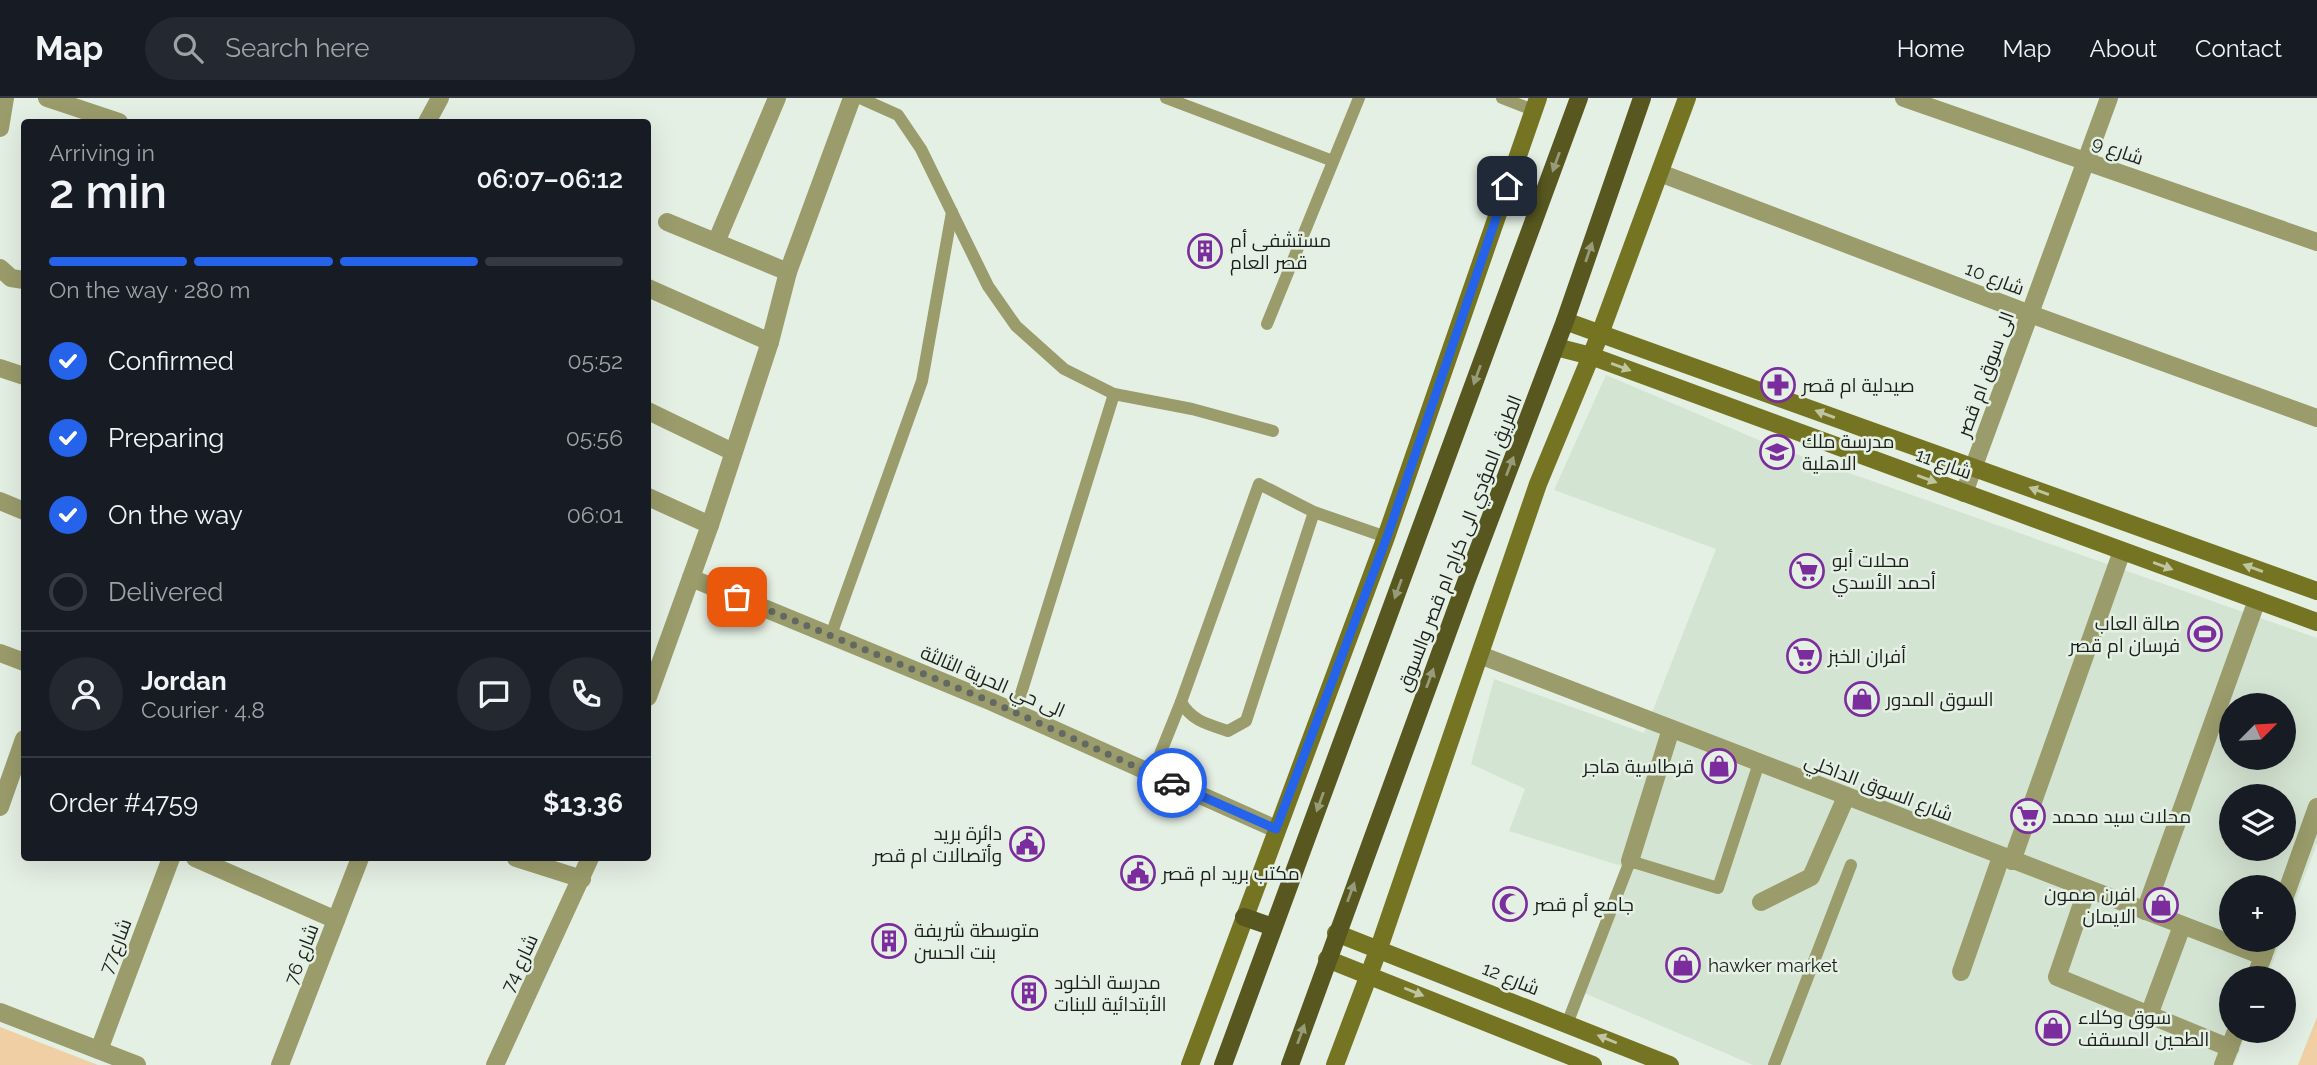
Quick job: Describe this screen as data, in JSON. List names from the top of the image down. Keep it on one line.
{"streets":{"main road":["الطريق المؤدي الى كراج ام قصر والسوق"],"street":["شارع 9","شارع 10","الى سوق ام قصر","شارع 11","الى حي الحرية الثالثة","شارع السوق الداخلي","شارع77","شارع 76","شارع 74","شارع 12"]},"crossings":[["شارع 9","الى سوق ام قصر"],["شارع 10","الى سوق ام قصر"],["الى سوق ام قصر","شارع 11"],["شارع 11","الطريق المؤدي الى كراج ام قصر والسوق"],["الطريق المؤدي الى كراج ام قصر والسوق","شارع 12"]],"places":{"building":["مستشفى أم قصر العام","متوسطة شريفة بنت الحسن","مدرسة الخلود الأبتدائية للبنات"],"pharmacy":["صيدلية ام قصر"],"school or university":["مدرسة ملك الاهلية"],"supermarket":["محلات أبو أحمد الأسدي","أفران الخبز","محلات سيد محمد"],"sports":["صالة العاب فرسان ام قصر"],"shop":["السوق المدور","قرطاسية هاجر","افرن صمون الايمان","hawker market","سوق وكلاء الطحين المسقف"],"public building":["دائرة بريد وأتصالات ام قصر","مكتب بريد ام قصر"],"mosque":["جامع أم قصر"]},"north":"top right","page":{"header":"Map","search":"Search here","nav":["Home","Map","About","Contact"],"heading":["2 min","Arriving in","06:07–06:12"],"panel":["Jordan","Courier · 4.8","Order #4759","$13.36"],"bar":"On the way · 280 m","list":[["Confirmed","05:52"],["Preparing","05:56"],["On the way","06:01"],"Delivered"],"map_buttons":["+","−"]}}
